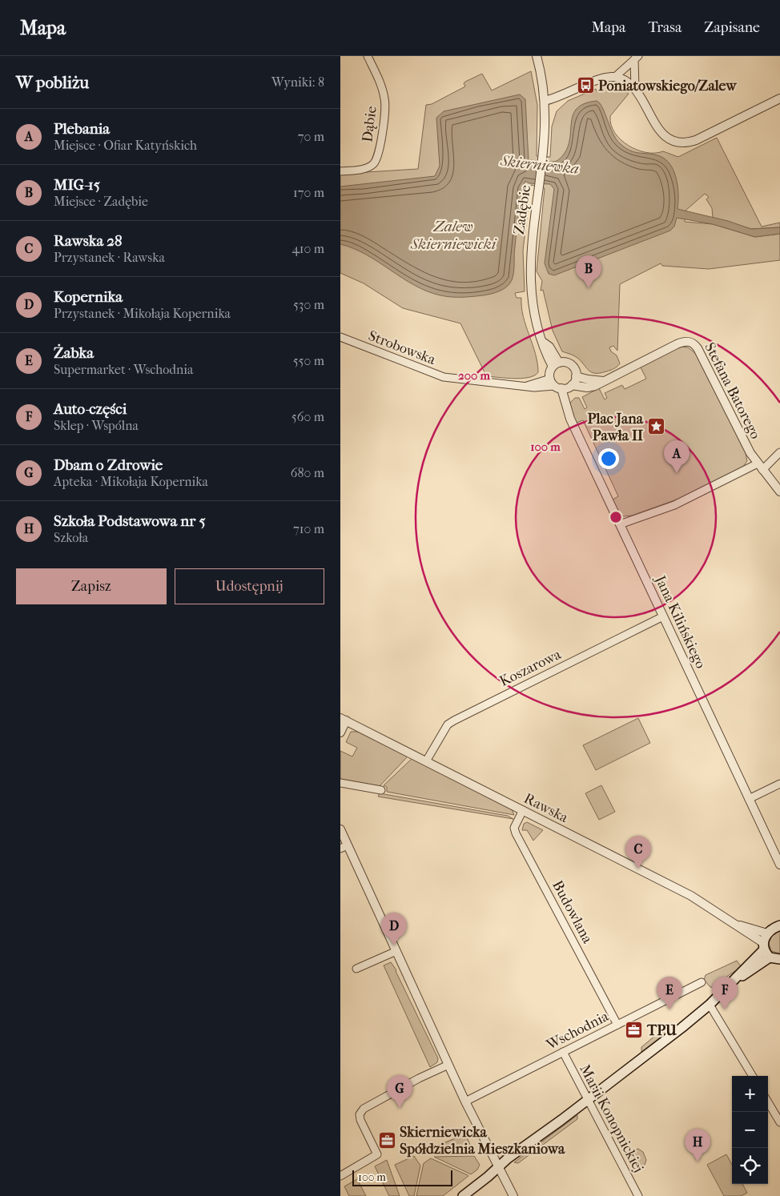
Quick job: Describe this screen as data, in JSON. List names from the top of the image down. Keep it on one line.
{"streets":{"street":["Dąbie","Zadębie","Strobowska","Stefana Batorego","Jana Kilińskiego","Koszarowa","Rawska","Budowlana","Wschodnia","Marii Konopnickiej"]},"crossings":[["Zadębie","Strobowska"],["Zadębie","Stefana Batorego"],["Zadębie","Jana Kilińskiego"],["Strobowska","Stefana Batorego"],["Strobowska","Jana Kilińskiego"],["Stefana Batorego","Jana Kilińskiego"],["Jana Kilińskiego","Koszarowa"],["Koszarowa","Rawska"],["Rawska","Budowlana"],["Budowlana","Wschodnia"],["Wschodnia","Marii Konopnickiej"]],"water":["Skierniewka","Zalew Skierniewicki"],"places":{"bus stop":["Poniatowskiego/Zalew"],"place":["Plac Jana Pawła II"],"office":["TPU","Skierniewicka Spółdzielnia Mieszkaniowa"]},"scale_bar":"100 m","page":{"header":"Mapa","nav":["Mapa","Trasa","Zapisane"],"heading":["W pobliżu","Wyniki: 8"],"list":[{"mark":"A","name":"Plebania","note":"Miejsce · Ofiar Katyńskich","value":"70 m"},{"mark":"B","name":"MIG-15","note":"Miejsce · Zadębie","value":"170 m"},{"mark":"C","name":"Rawska 28","note":"Przystanek · Rawska","value":"410 m"},{"mark":"D","name":"Kopernika","note":"Przystanek · Mikołaja Kopernika","value":"530 m"},{"mark":"E","name":"Żabka","note":"Supermarket · Wschodnia","value":"550 m"},{"mark":"F","name":"Auto-części","note":"Sklep · Wspólna","value":"560 m"},{"mark":"G","name":"Dbam o Zdrowie","note":"Apteka · Mikołaja Kopernika","value":"680 m"},{"mark":"H","name":"Szkoła Podstawowa nr 5","note":"Szkoła","value":"710 m"}],"pins":["B","A","C","D","E","F","G","H"],"buttons":["Zapisz","Udostępnij"],"map_buttons":["+","−"],"scale":"100 m"},"rings":["200 m","100 m"]}
